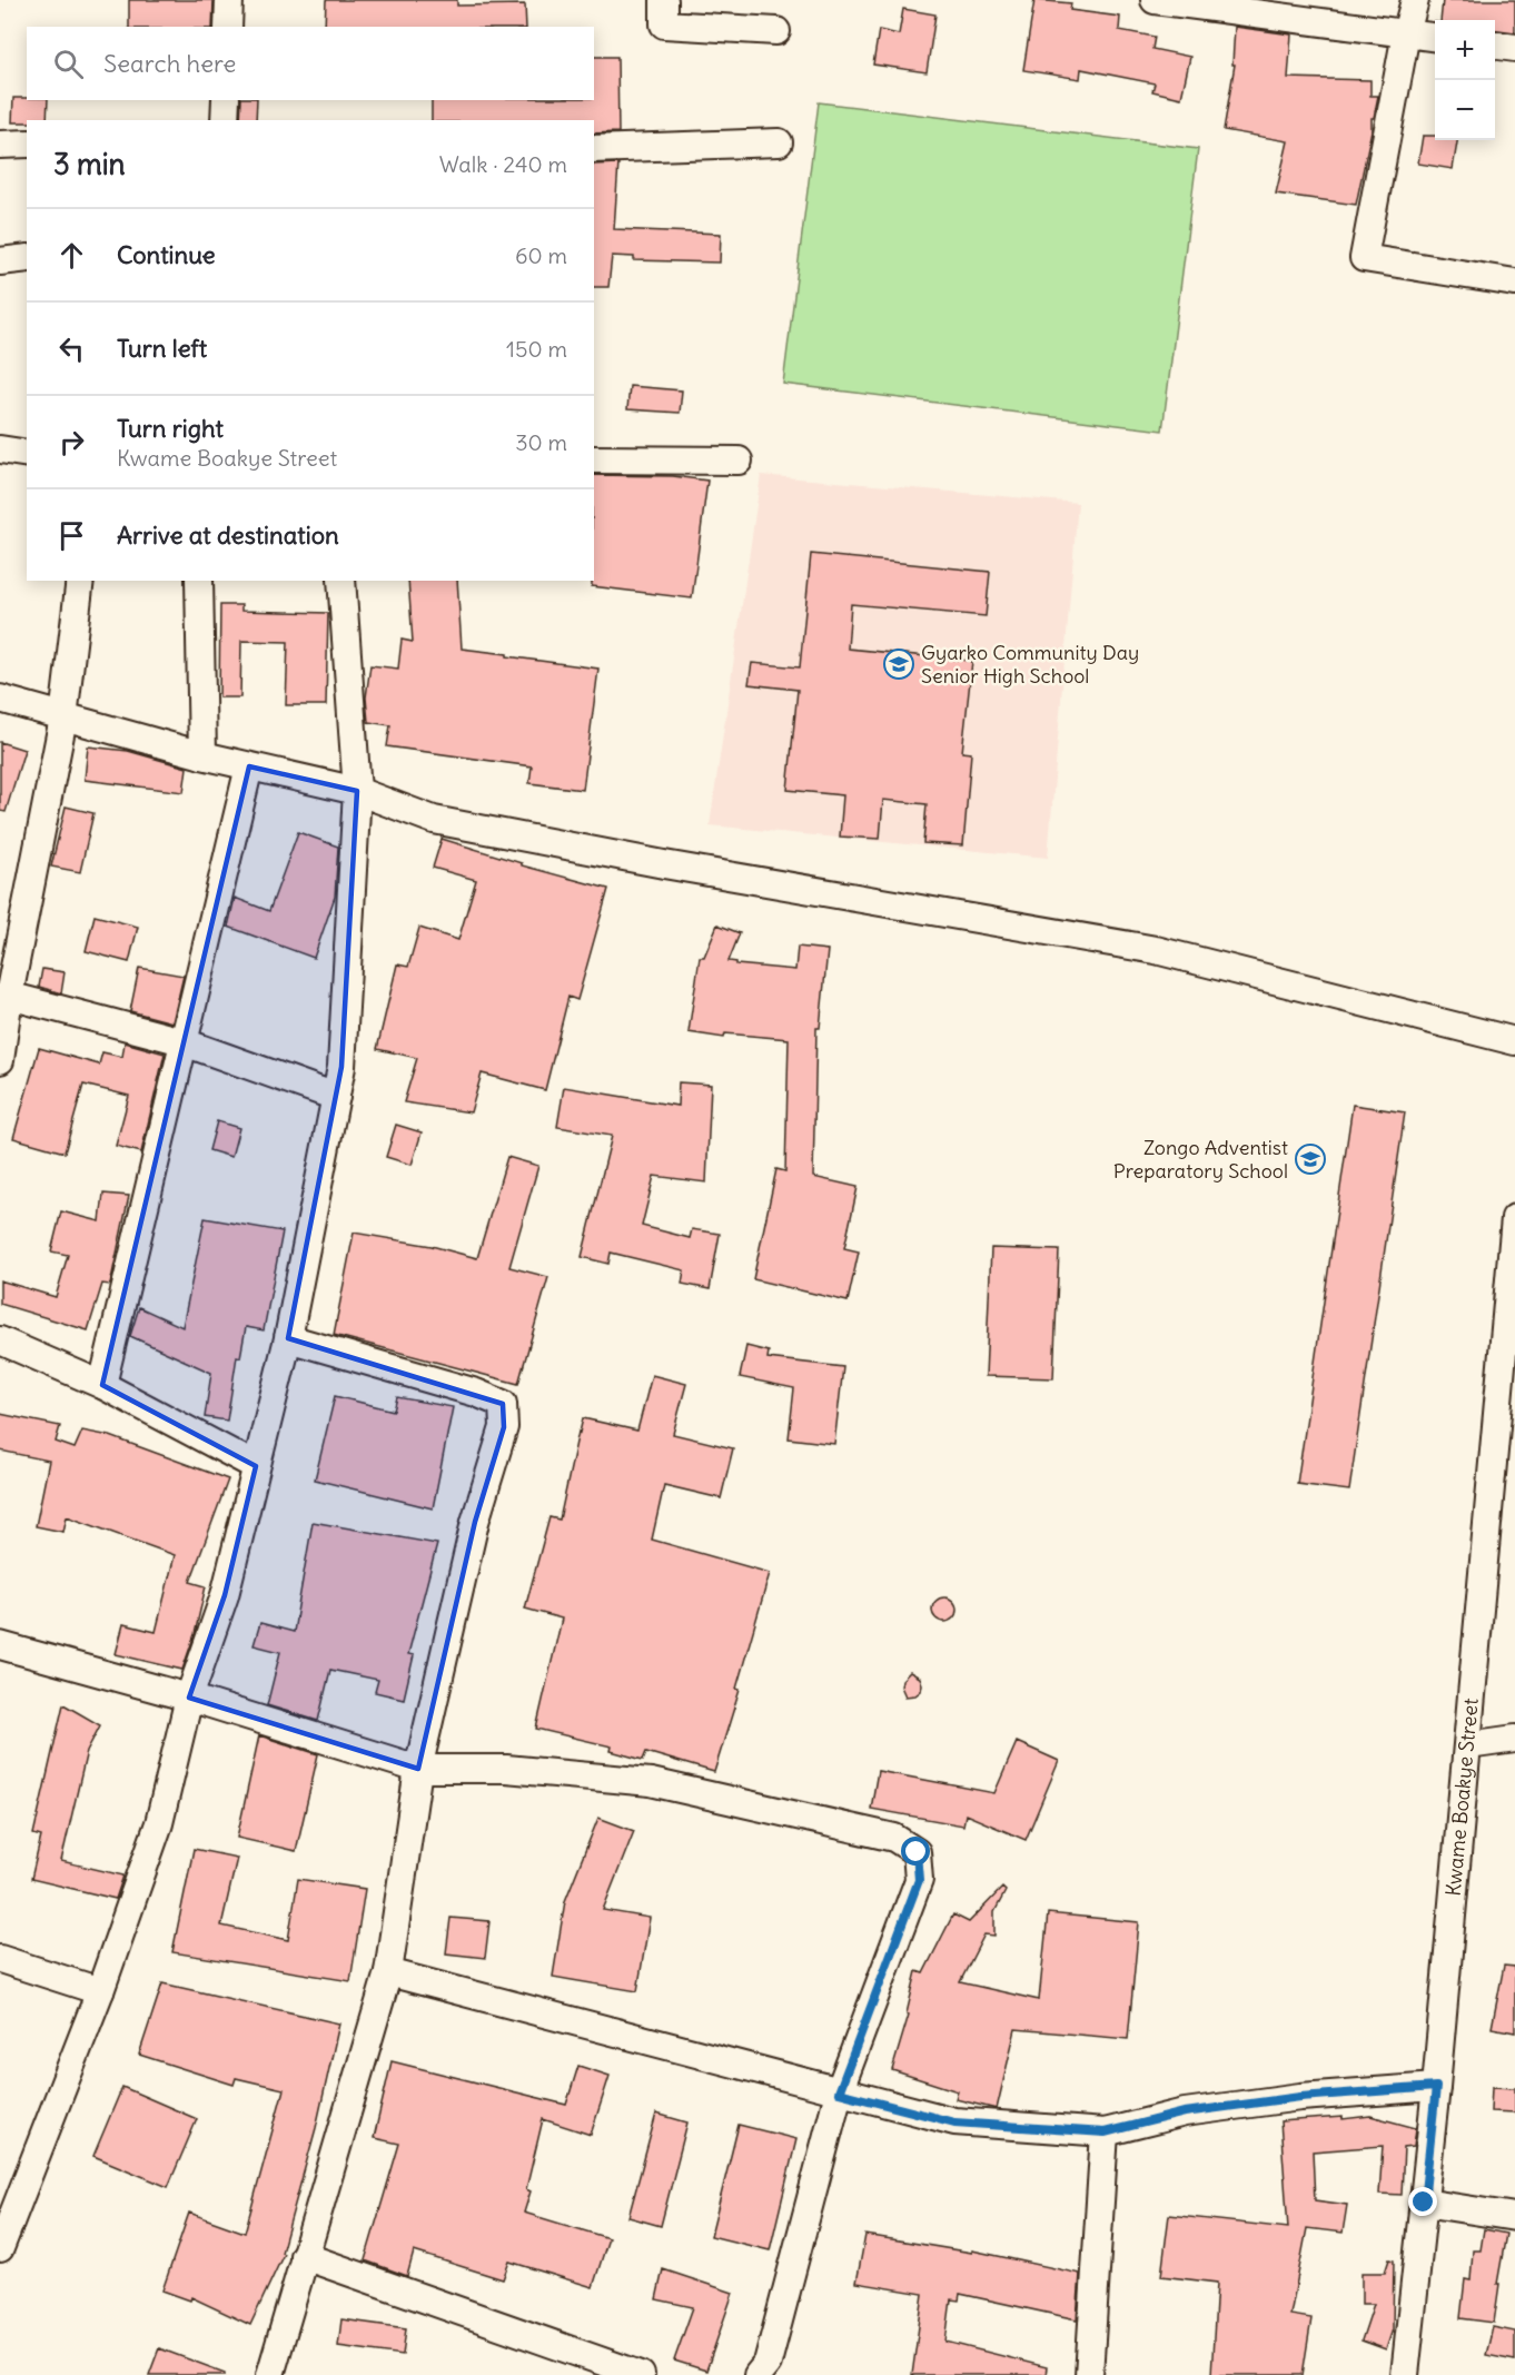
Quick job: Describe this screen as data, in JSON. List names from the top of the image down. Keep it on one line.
{"streets":{"street":["Kwame Boakye Street"]},"places":{"school or university":["Gyarko Community Day Senior High School","Zongo Adventist Preparatory School"]},"page":{"map_buttons":["+","−"],"search":"Search here","heading":["3 min","Walk · 240 m"],"list":[["Continue","60 m"],["Turn left","150 m"],["Turn right","Kwame Boakye Street","30 m"],"Arrive at destination"]}}
